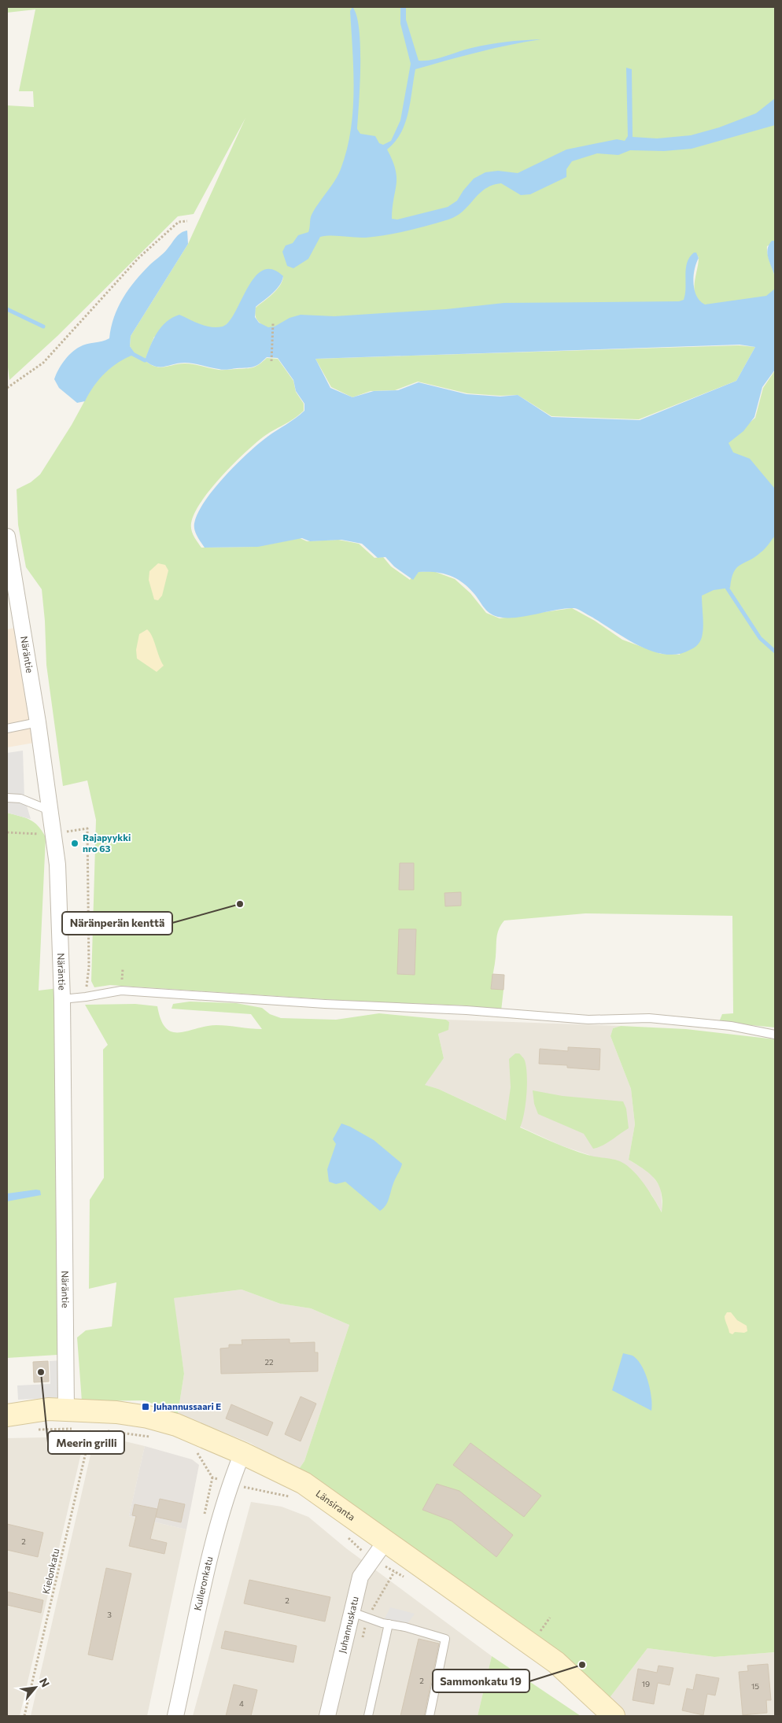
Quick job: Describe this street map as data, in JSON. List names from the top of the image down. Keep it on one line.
{"streets":{"street":["Näräntie","Länsiranta","Kulleronkatu","Juhannuskatu"],"path":["Kielonkatu"]},"crossings":[["Näräntie","Länsiranta"],["Länsiranta","Kulleronkatu"],["Länsiranta","Juhannuskatu"]],"places":{"other":["Rajapyykki nro 63","Näränperän kenttä","Meerin grilli","Sammonkatu 19"],"transit":["Juhannussaari E"]},"house_numbers":["22","2","2","3","2","19","15","4"],"north":"top right"}
